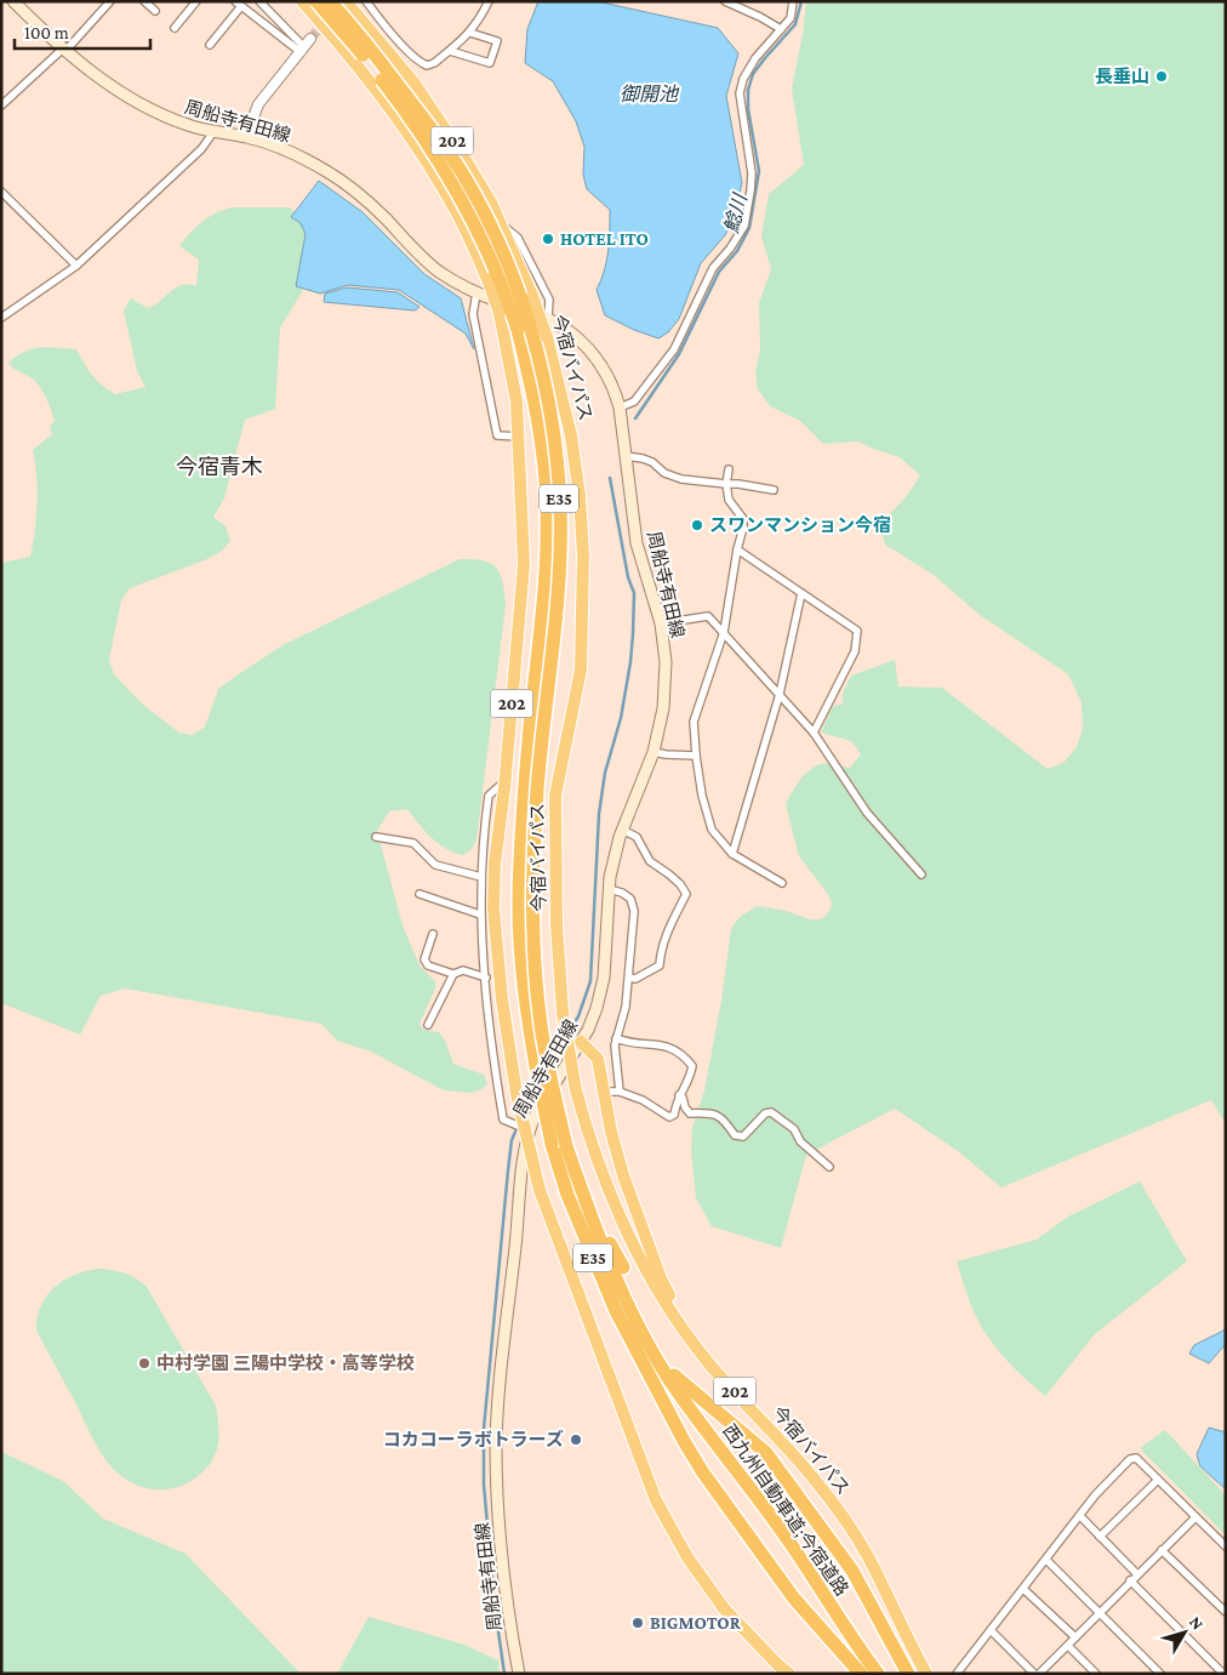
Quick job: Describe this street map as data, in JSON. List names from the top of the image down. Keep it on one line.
{"streets":{"highway":["202","今宿バイパス","E35","西九州自動車道;今宿道路"],"main road":["周船寺有田線"]},"districts":["今宿青木"],"water":["御開池","鯰川"],"places":["長垂山","HOTEL ITO","スワンマンション今宿","中村学園 三陽中学校・高等学校","コカコーラボトラーズ","BIGMOTOR"],"scale_bar":"100 m","north":"top right"}
